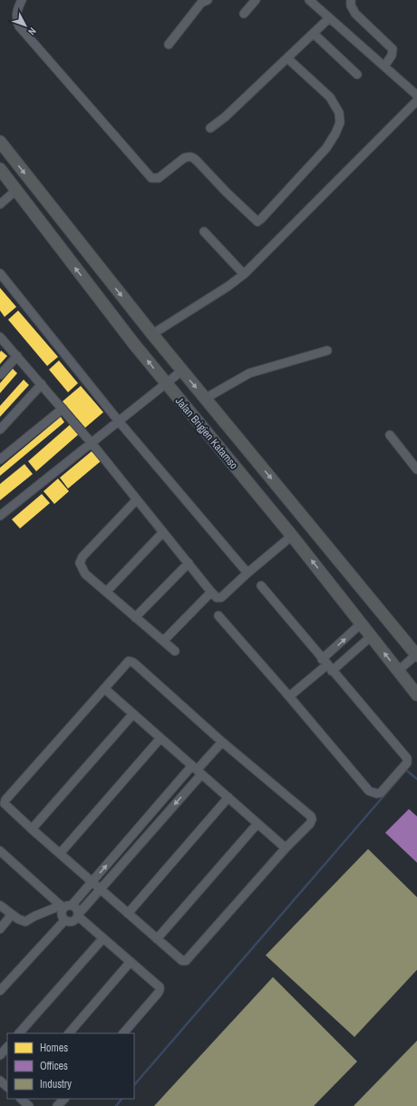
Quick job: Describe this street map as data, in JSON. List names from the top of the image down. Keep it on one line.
{"streets":{"highway":["Jalan Brigjen Katamso"]},"legend":["Homes","Offices","Industry"],"north":"bottom right"}
